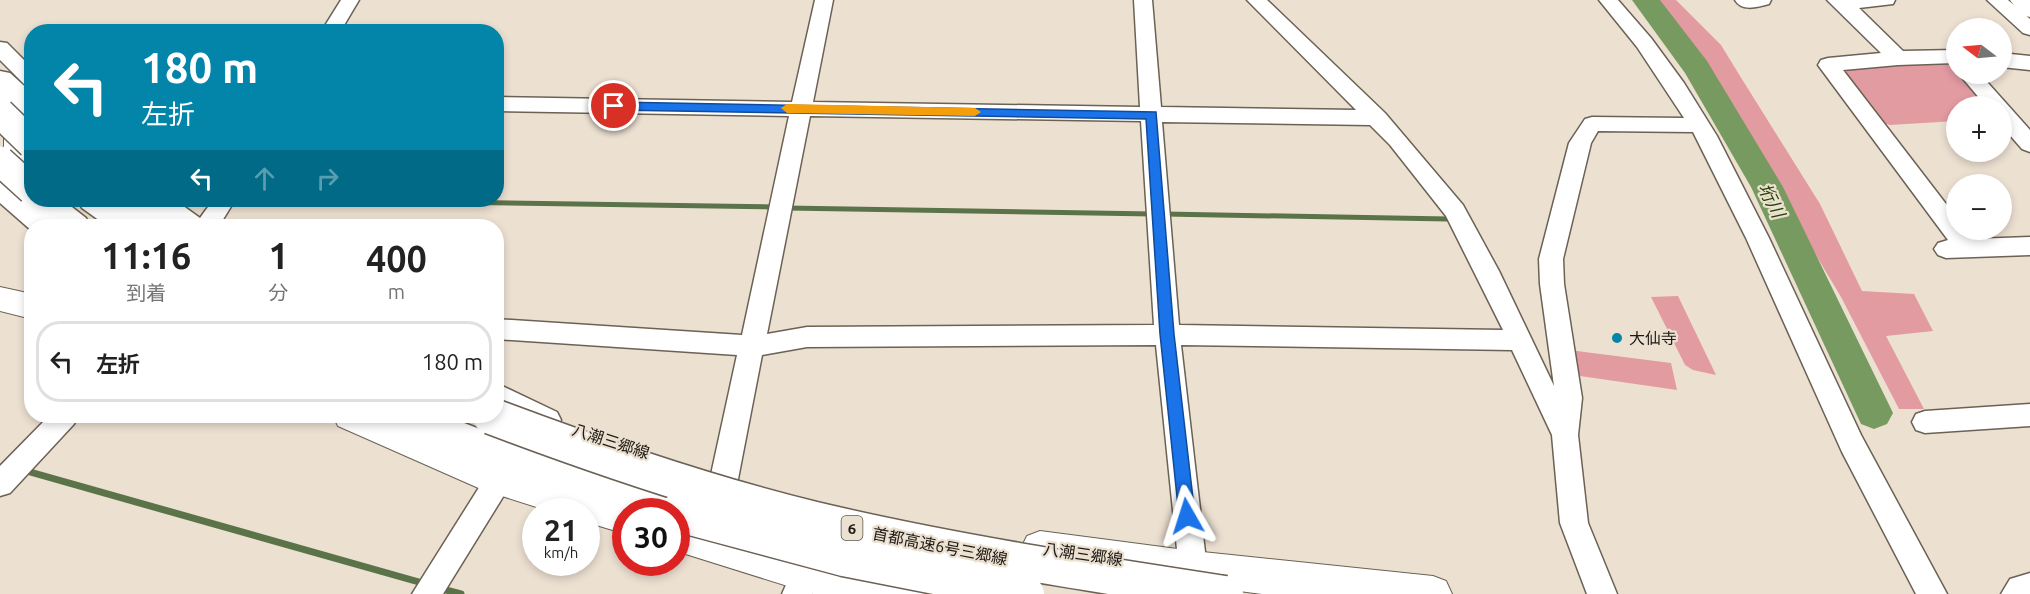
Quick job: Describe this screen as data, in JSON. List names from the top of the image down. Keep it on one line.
{"streets":{"highway":["6","首都高速6号三郷線"],"main road":["八潮三郷線"]},"water":["垳川"],"places":["大仙寺"],"north":"left","page":{"map_buttons":["+","−"],"turn":["180 m","左折"],"eta":["11:16","到着","1","分","400","m"],"list":[{"name":"左折","value":"180 m"}],"speed":"21 km/h","limit":"30"}}
